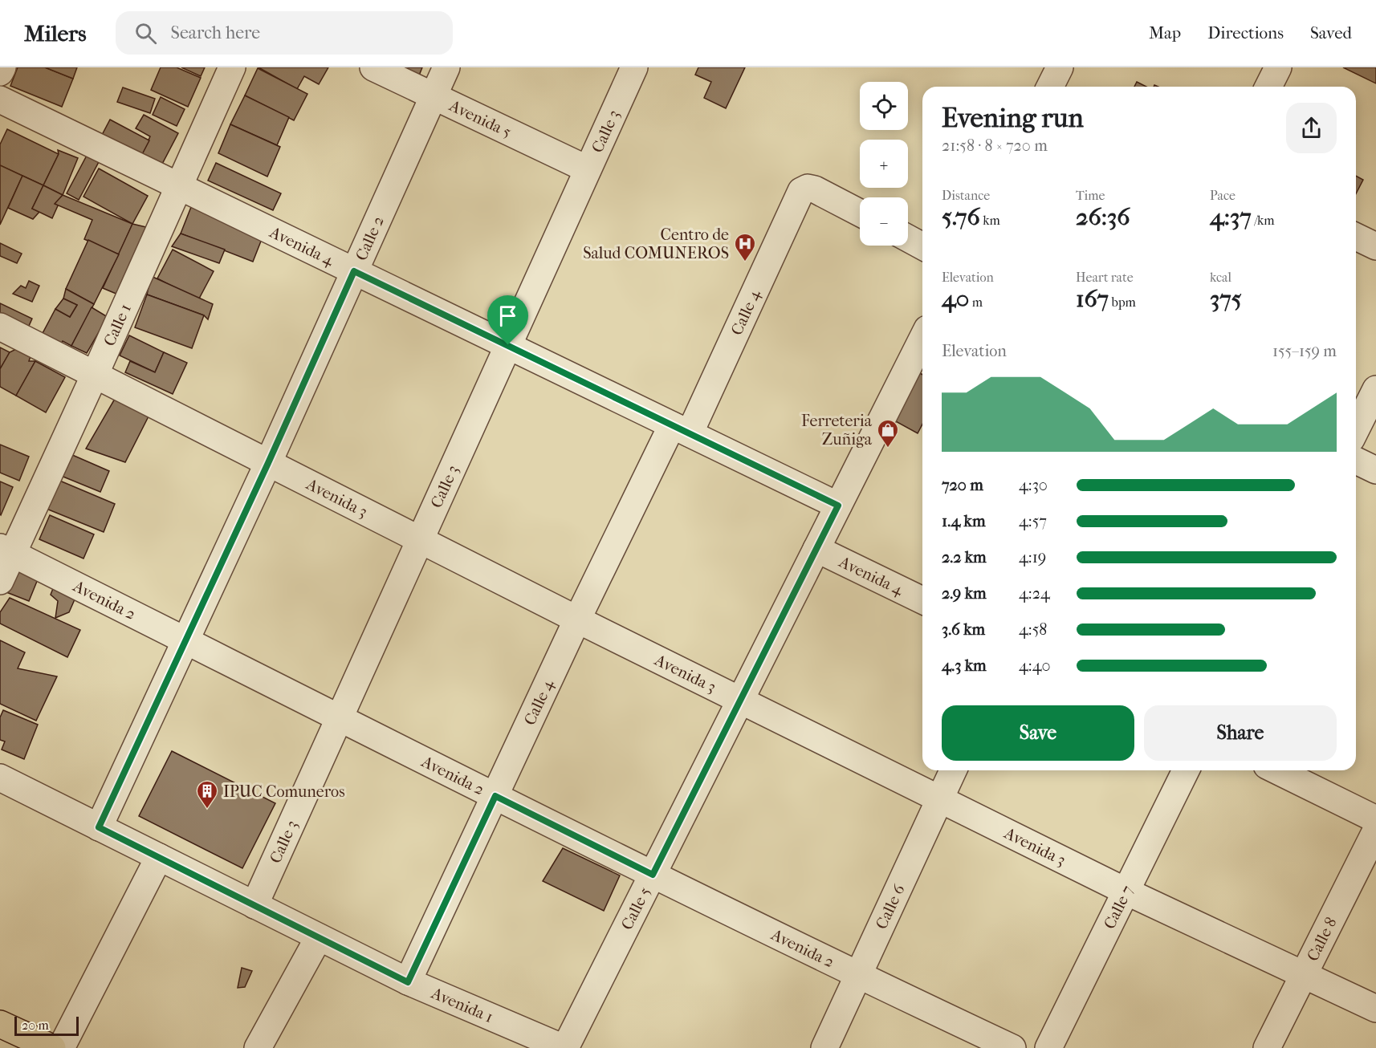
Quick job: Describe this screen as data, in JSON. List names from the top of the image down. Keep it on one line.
{"streets":{"street":["Avenida 5","Calle 3","Calle 2","Avenida 4","Calle 4","Calle 1","Avenida 3","Avenida 2","Calle 7","Calle 6","Calle 5","Calle 8","Avenida 1"]},"crossings":[["Avenida 5","Calle 3"],["Avenida 5","Calle 2"],["Calle 3","Avenida 4"],["Calle 3","Avenida 3"],["Calle 3","Avenida 2"],["Calle 3","Avenida 1"],["Calle 2","Avenida 4"],["Calle 2","Avenida 3"],["Calle 2","Avenida 2"],["Calle 2","Avenida 1"],["Avenida 4","Calle 4"],["Avenida 4","Calle 1"],["Avenida 4","Calle 5"],["Calle 4","Avenida 3"],["Calle 4","Avenida 2"],["Calle 4","Avenida 1"],["Calle 1","Avenida 3"],["Calle 1","Avenida 2"],["Avenida 3","Calle 7"],["Avenida 3","Calle 6"],["Avenida 3","Calle 5"],["Avenida 3","Calle 8"],["Avenida 2","Calle 6"],["Avenida 2","Calle 5"],["Calle 5","Avenida 1"]],"places":{"hospital":["Centro de Salud COMUNEROS"],"shop":["Ferreteria Zuñiga"],"building":["IPUC Comuneros"]},"scale_bar":"20 m","page":{"header":"Milers","search":"Search here","nav":["Map","Directions","Saved"],"map_buttons":["+","−"],"heading":["Evening run","21:58 · 8 × 720 m"],"stats":[["Distance","5.76 km"],["Time","26:36"],["Pace","4:37 /km"],["Elevation","40 m"],["Heart rate","167 bpm"],["kcal","375"]],"chart":["Elevation","155–159 m"],"list":[{"name":"720 m","note":"4:30"},{"name":"1.4 km","note":"4:57"},{"name":"2.2 km","note":"4:19"},{"name":"2.9 km","note":"4:24"},{"name":"3.6 km","note":"4:58"},{"name":"4.3 km","note":"4:40"}],"buttons":["Save","Share"],"scale":"20 m"}}
